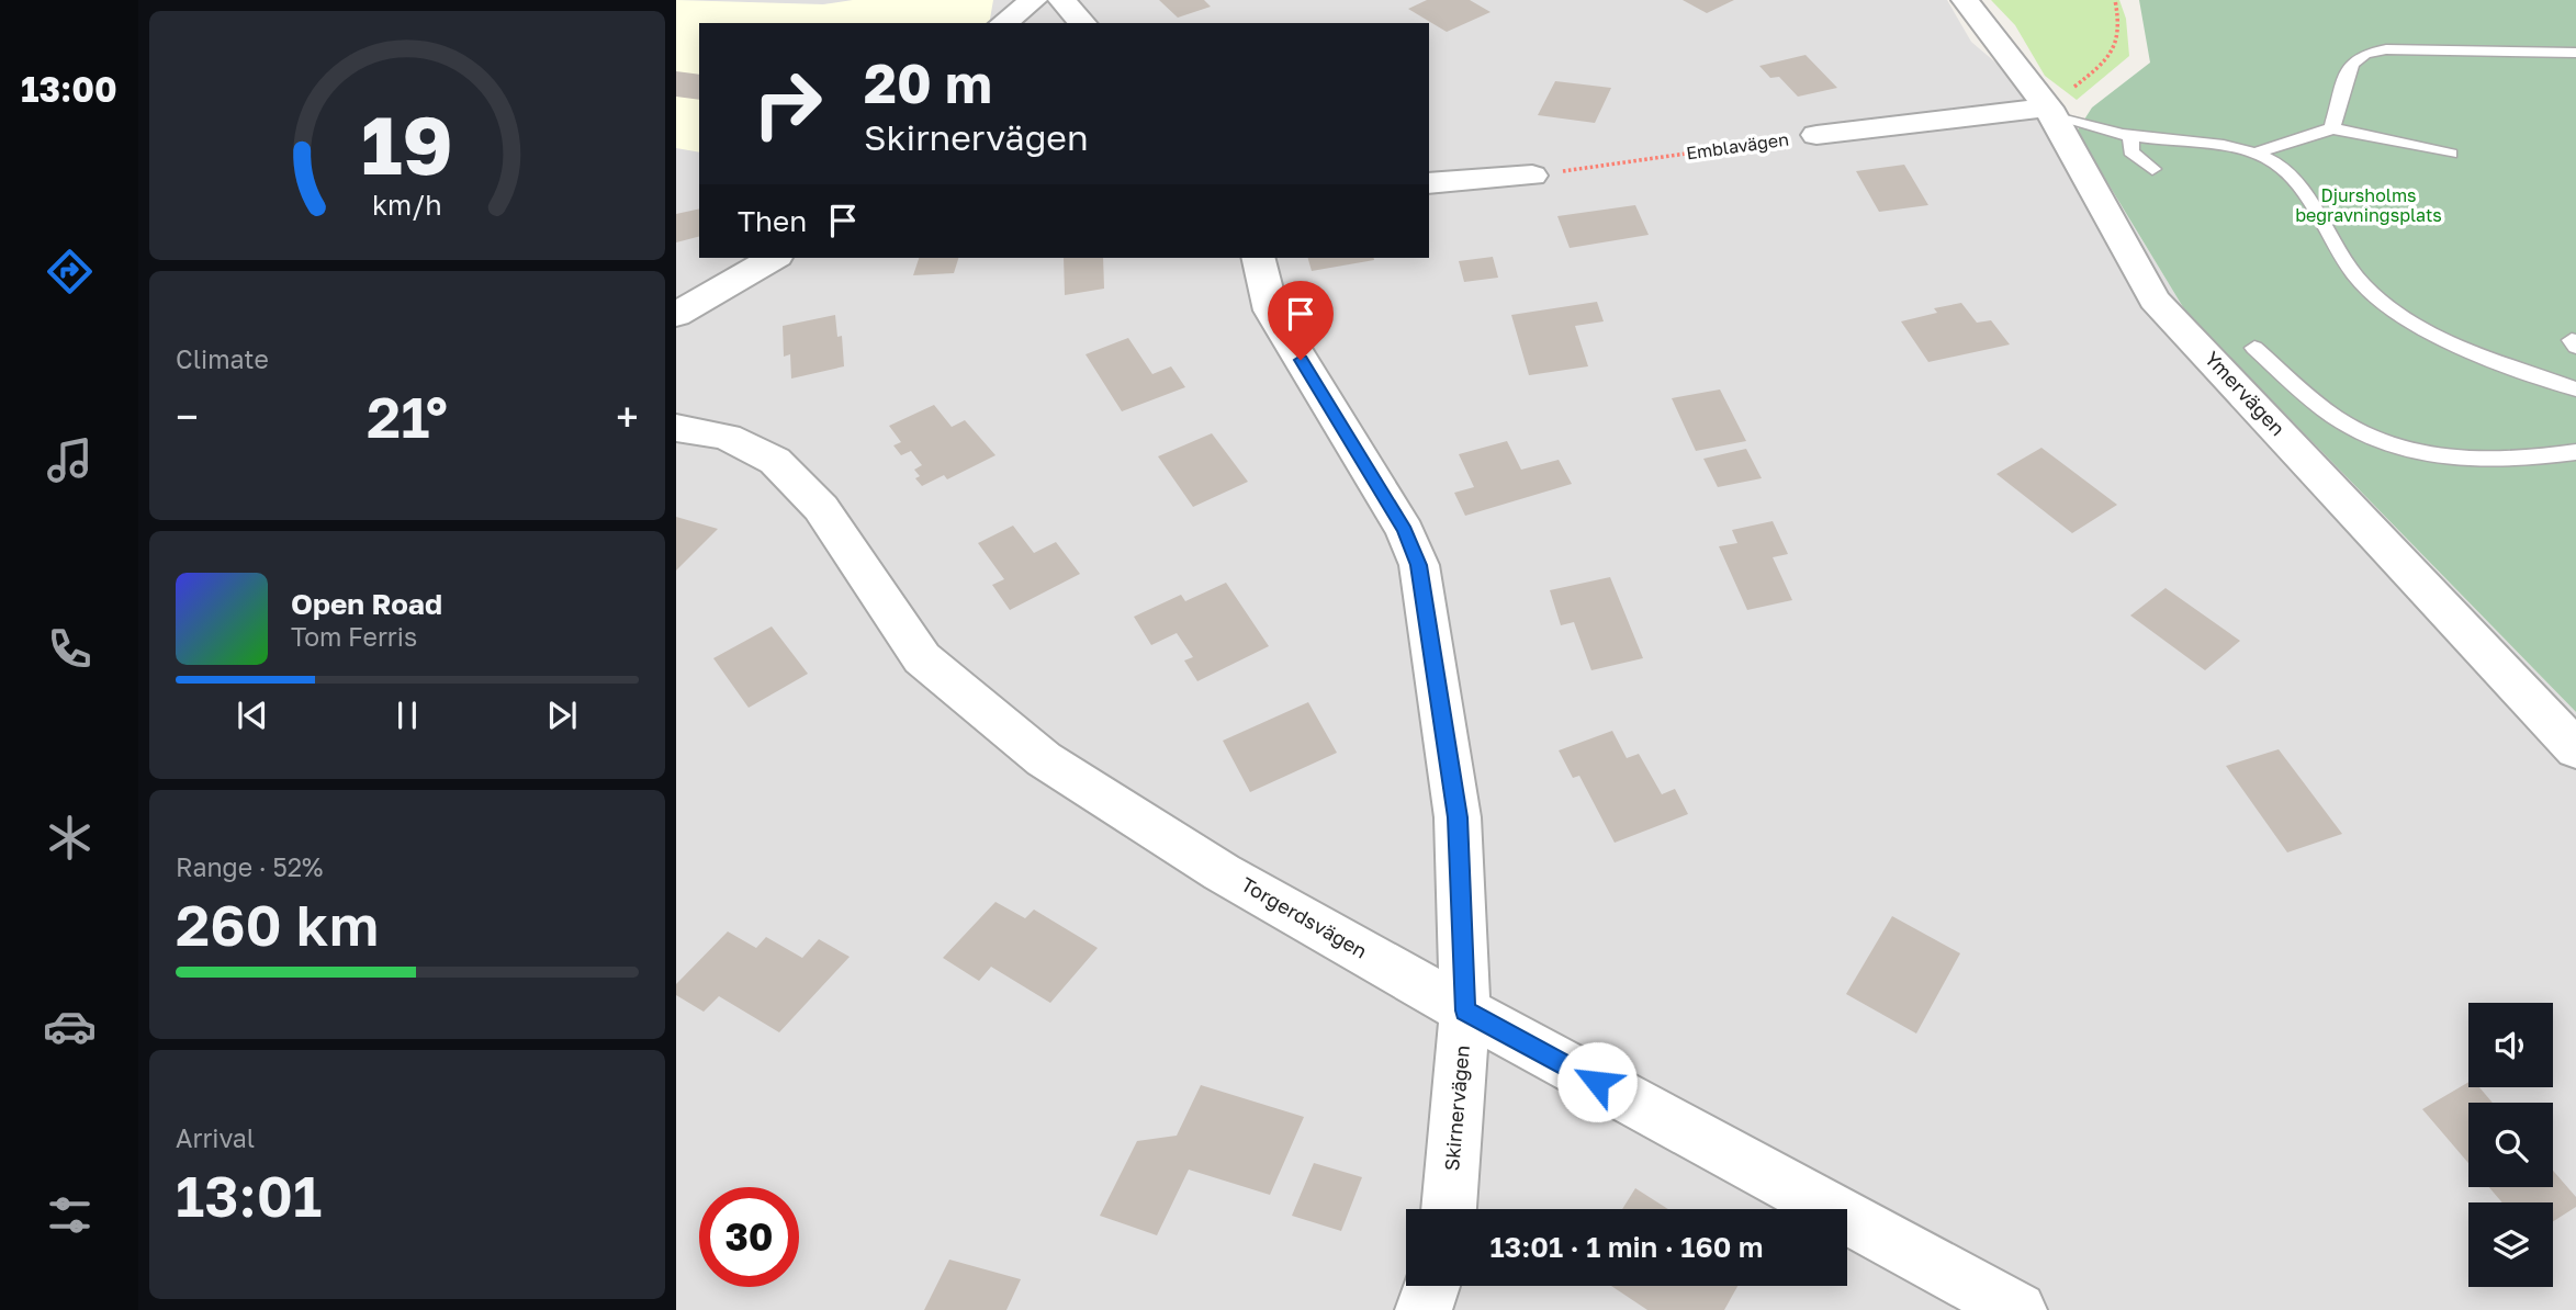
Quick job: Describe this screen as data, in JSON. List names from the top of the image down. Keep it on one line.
{"streets":{"street":["Emblavägen","Ymervägen","Torgerdsvägen","Skirnervägen"]},"crossings":[["Emblavägen","Ymervägen"],["Torgerdsvägen","Skirnervägen"]],"parks":["Djursholms begravningsplats"],"page":{"tabs":"13:00","turn":["20 m","Skirnervägen"],"then":"Then","tile":["Climate",["Range · 52%","260 km"],["Arrival","13:01"]],"heat":["−","21°","+"],"song":["Open Road","Tom Ferris"],"limit":"30","trip":"13:01 · 1 min · 160 m","gauge":["19","km/h"]}}
